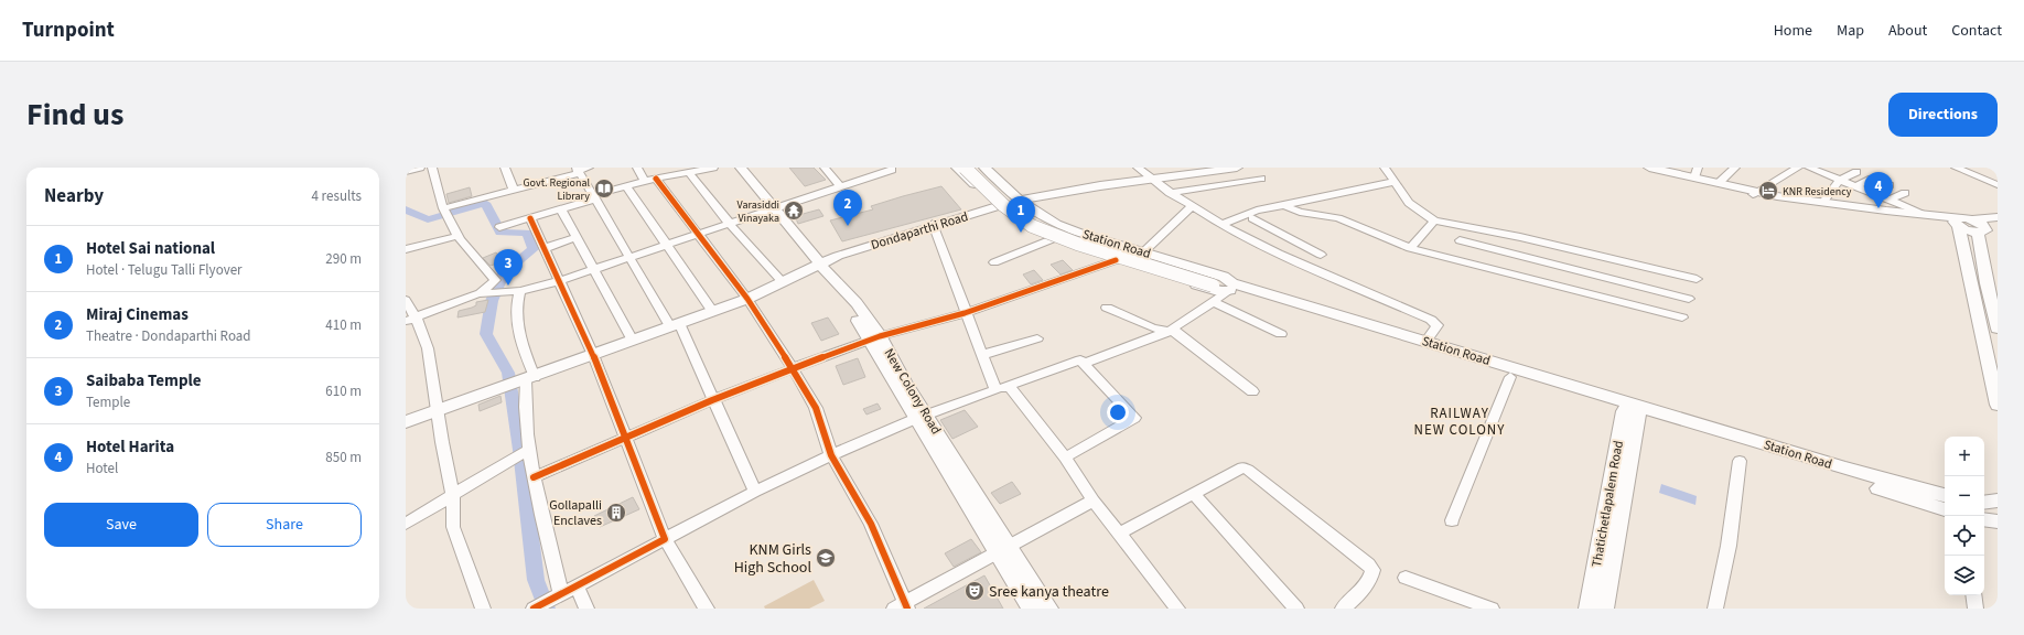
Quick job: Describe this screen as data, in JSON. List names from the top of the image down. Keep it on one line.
{"streets":{"main road":["Dondaparthi Road","Station Road","New Colony Road","Thatichetlapalem Road"]},"crossings":[["Dondaparthi Road","New Colony Road"],["Station Road","Thatichetlapalem Road"]],"districts":["RAILWAY NEW COLONY"],"places":{"library":["Govt. Regional Library"],"hotel":["KNR Residency"],"temple":["Varasiddi Vinayaka"],"building":["Gollapalli Enclaves"],"school or university":["KNM Girls High School"],"theatre":["Sree kanya theatre"]},"page":{"header":"Turnpoint","nav":["Home","Map","About","Contact"],"title":"Find us","buttons":["Directions",["Save","Share"]],"heading":["Nearby","4 results"],"pins":["4","2","1","3"],"list":[{"mark":"1","name":"Hotel Sai national","note":"Hotel · Telugu Talli Flyover","value":"290 m"},{"mark":"2","name":"Miraj Cinemas","note":"Theatre · Dondaparthi Road","value":"410 m"},{"mark":"3","name":"Saibaba Temple","note":"Temple","value":"610 m"},{"mark":"4","name":"Hotel Harita","note":"Hotel","value":"850 m"}],"map_buttons":["+","−"]}}
